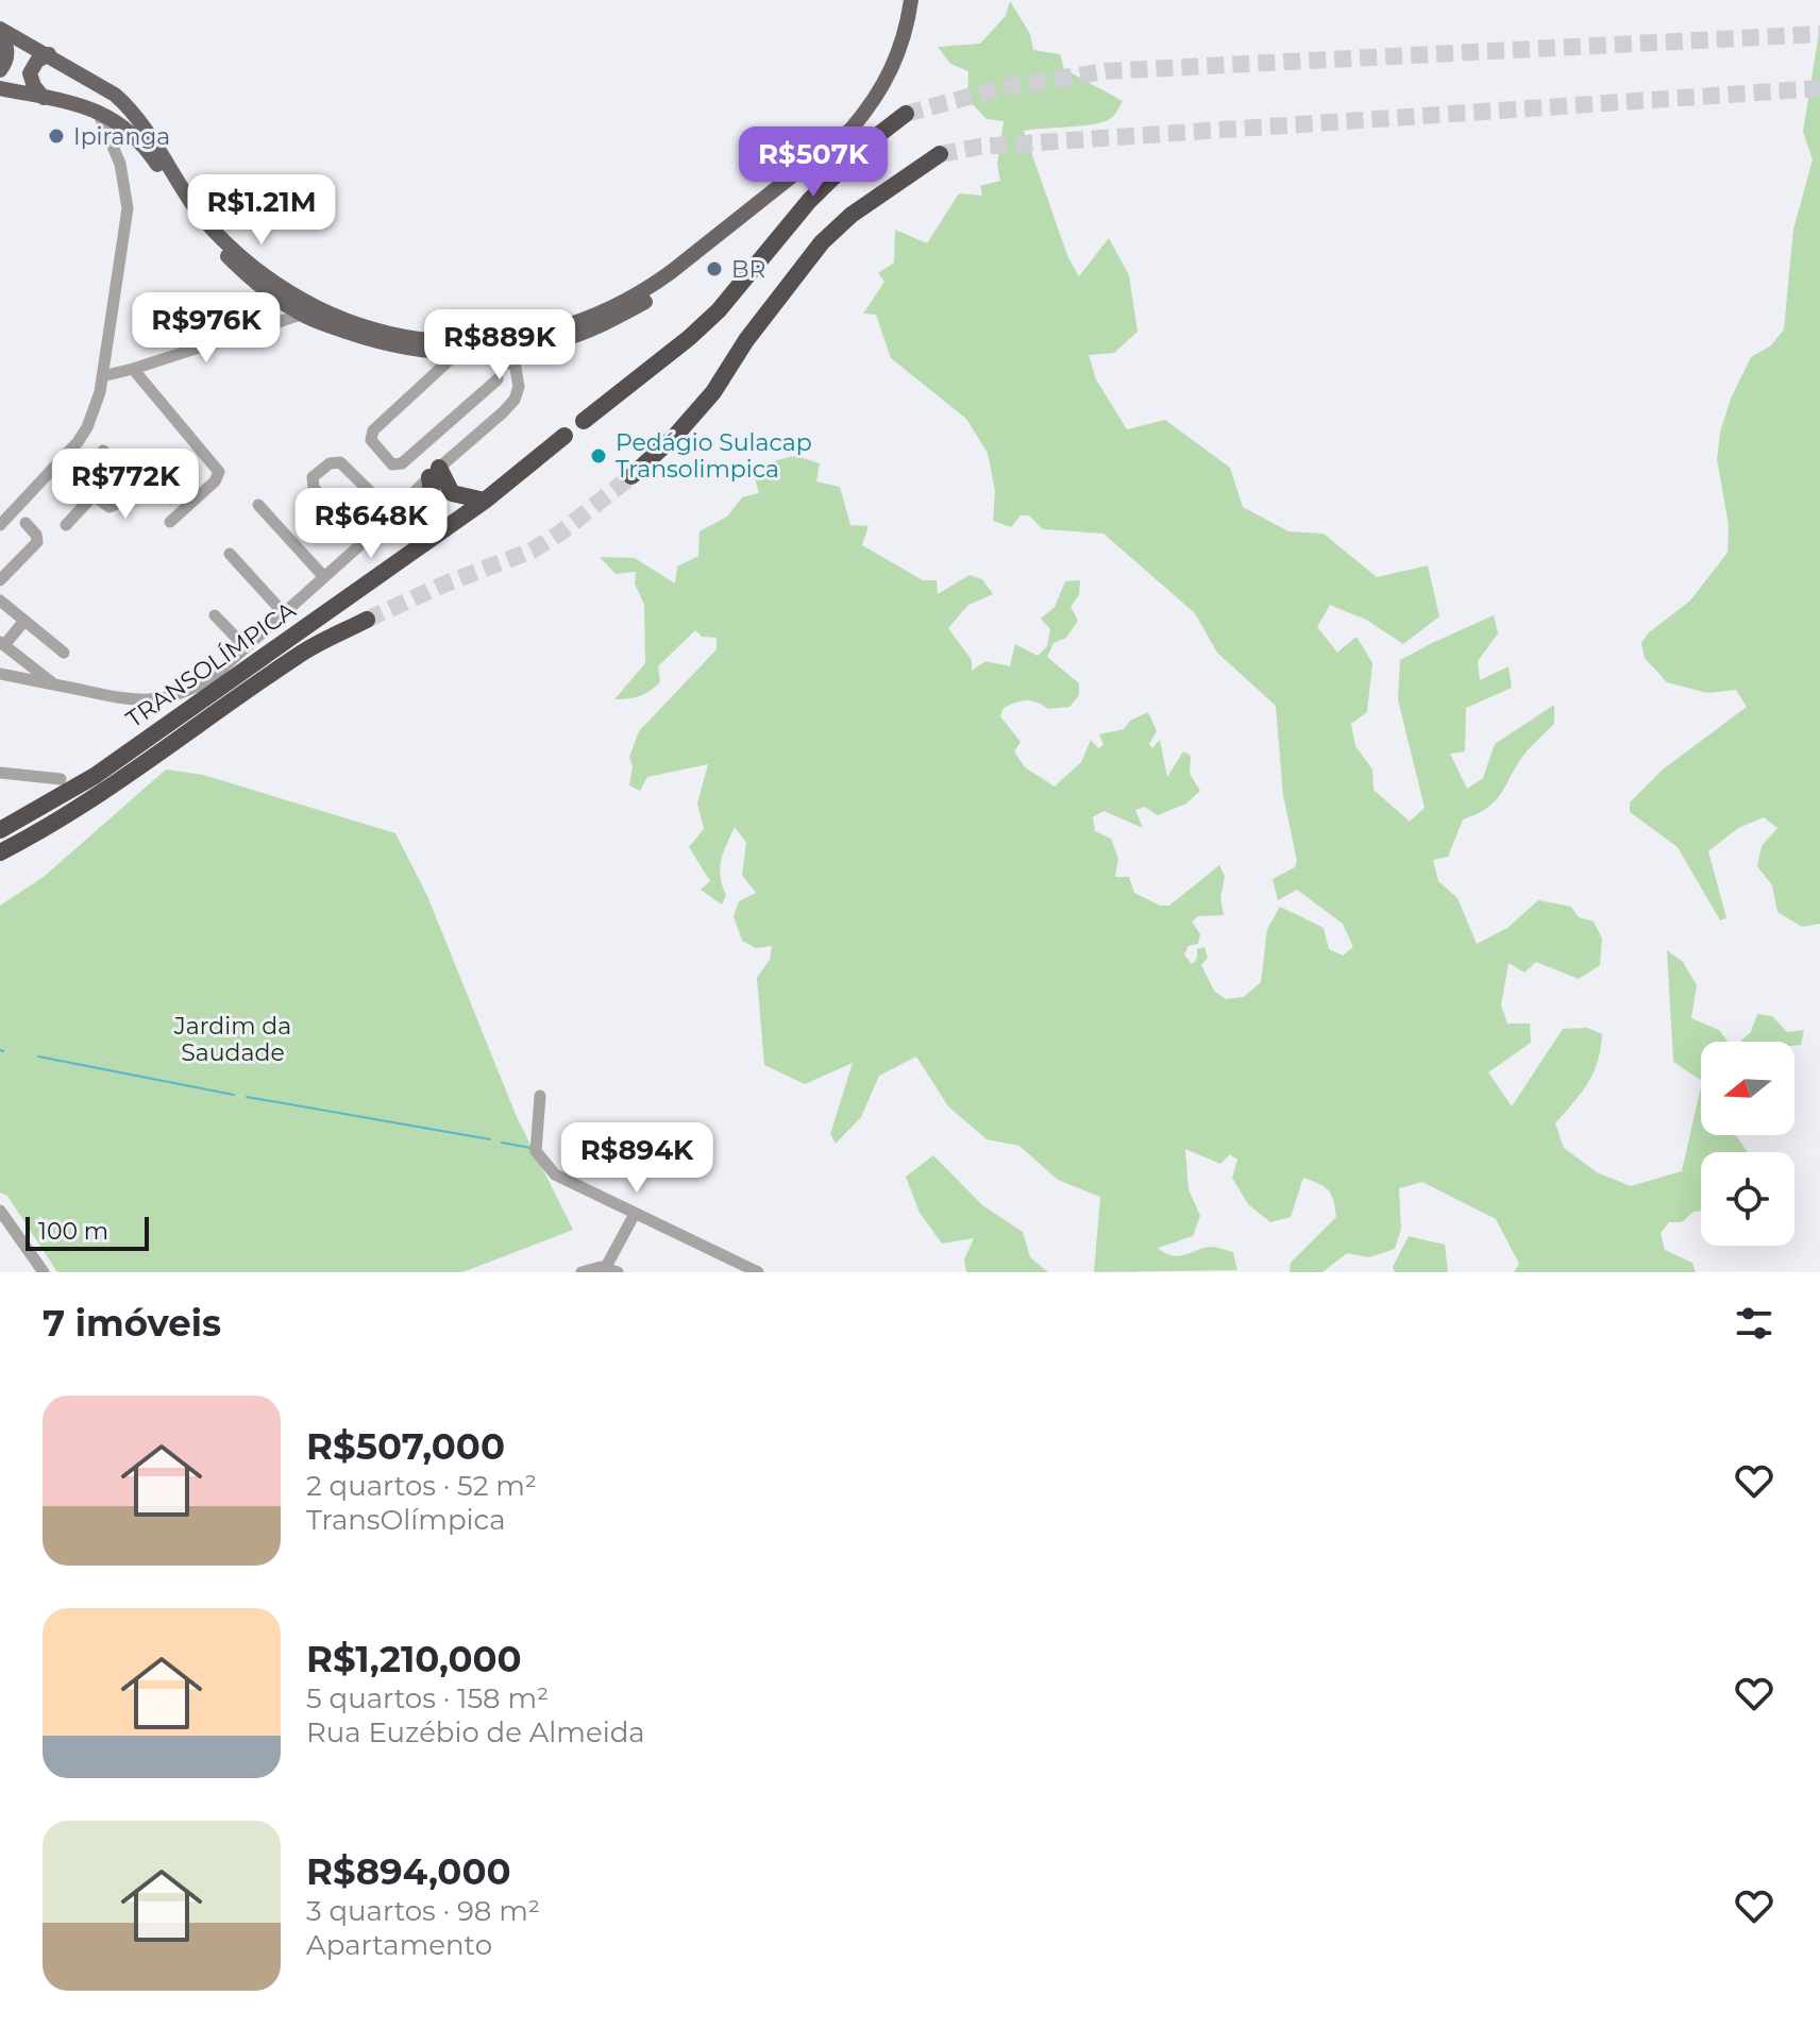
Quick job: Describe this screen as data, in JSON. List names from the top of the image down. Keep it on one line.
{"streets":{"highway":["TRANSOLÍMPICA"]},"parks":["Jardim da Saudade"],"places":["Ipiranga","BR","Pedágio Sulacap Transolimpica"],"scale_bar":"100 m","north":"left","page":{"price":["R$507K","R$1.21M","R$976K","R$889K","R$772K","R$648K","R$894K"],"scale":"100 m","heading":"7 imóveis","list":[{"name":"R$507,000","note":"2 quartos · 52 m² · TransOlímpica"},{"name":"R$1,210,000","note":"5 quartos · 158 m² · Rua Euzébio de Almeida"},{"name":"R$894,000","note":"3 quartos · 98 m² · Apartamento"}]}}
